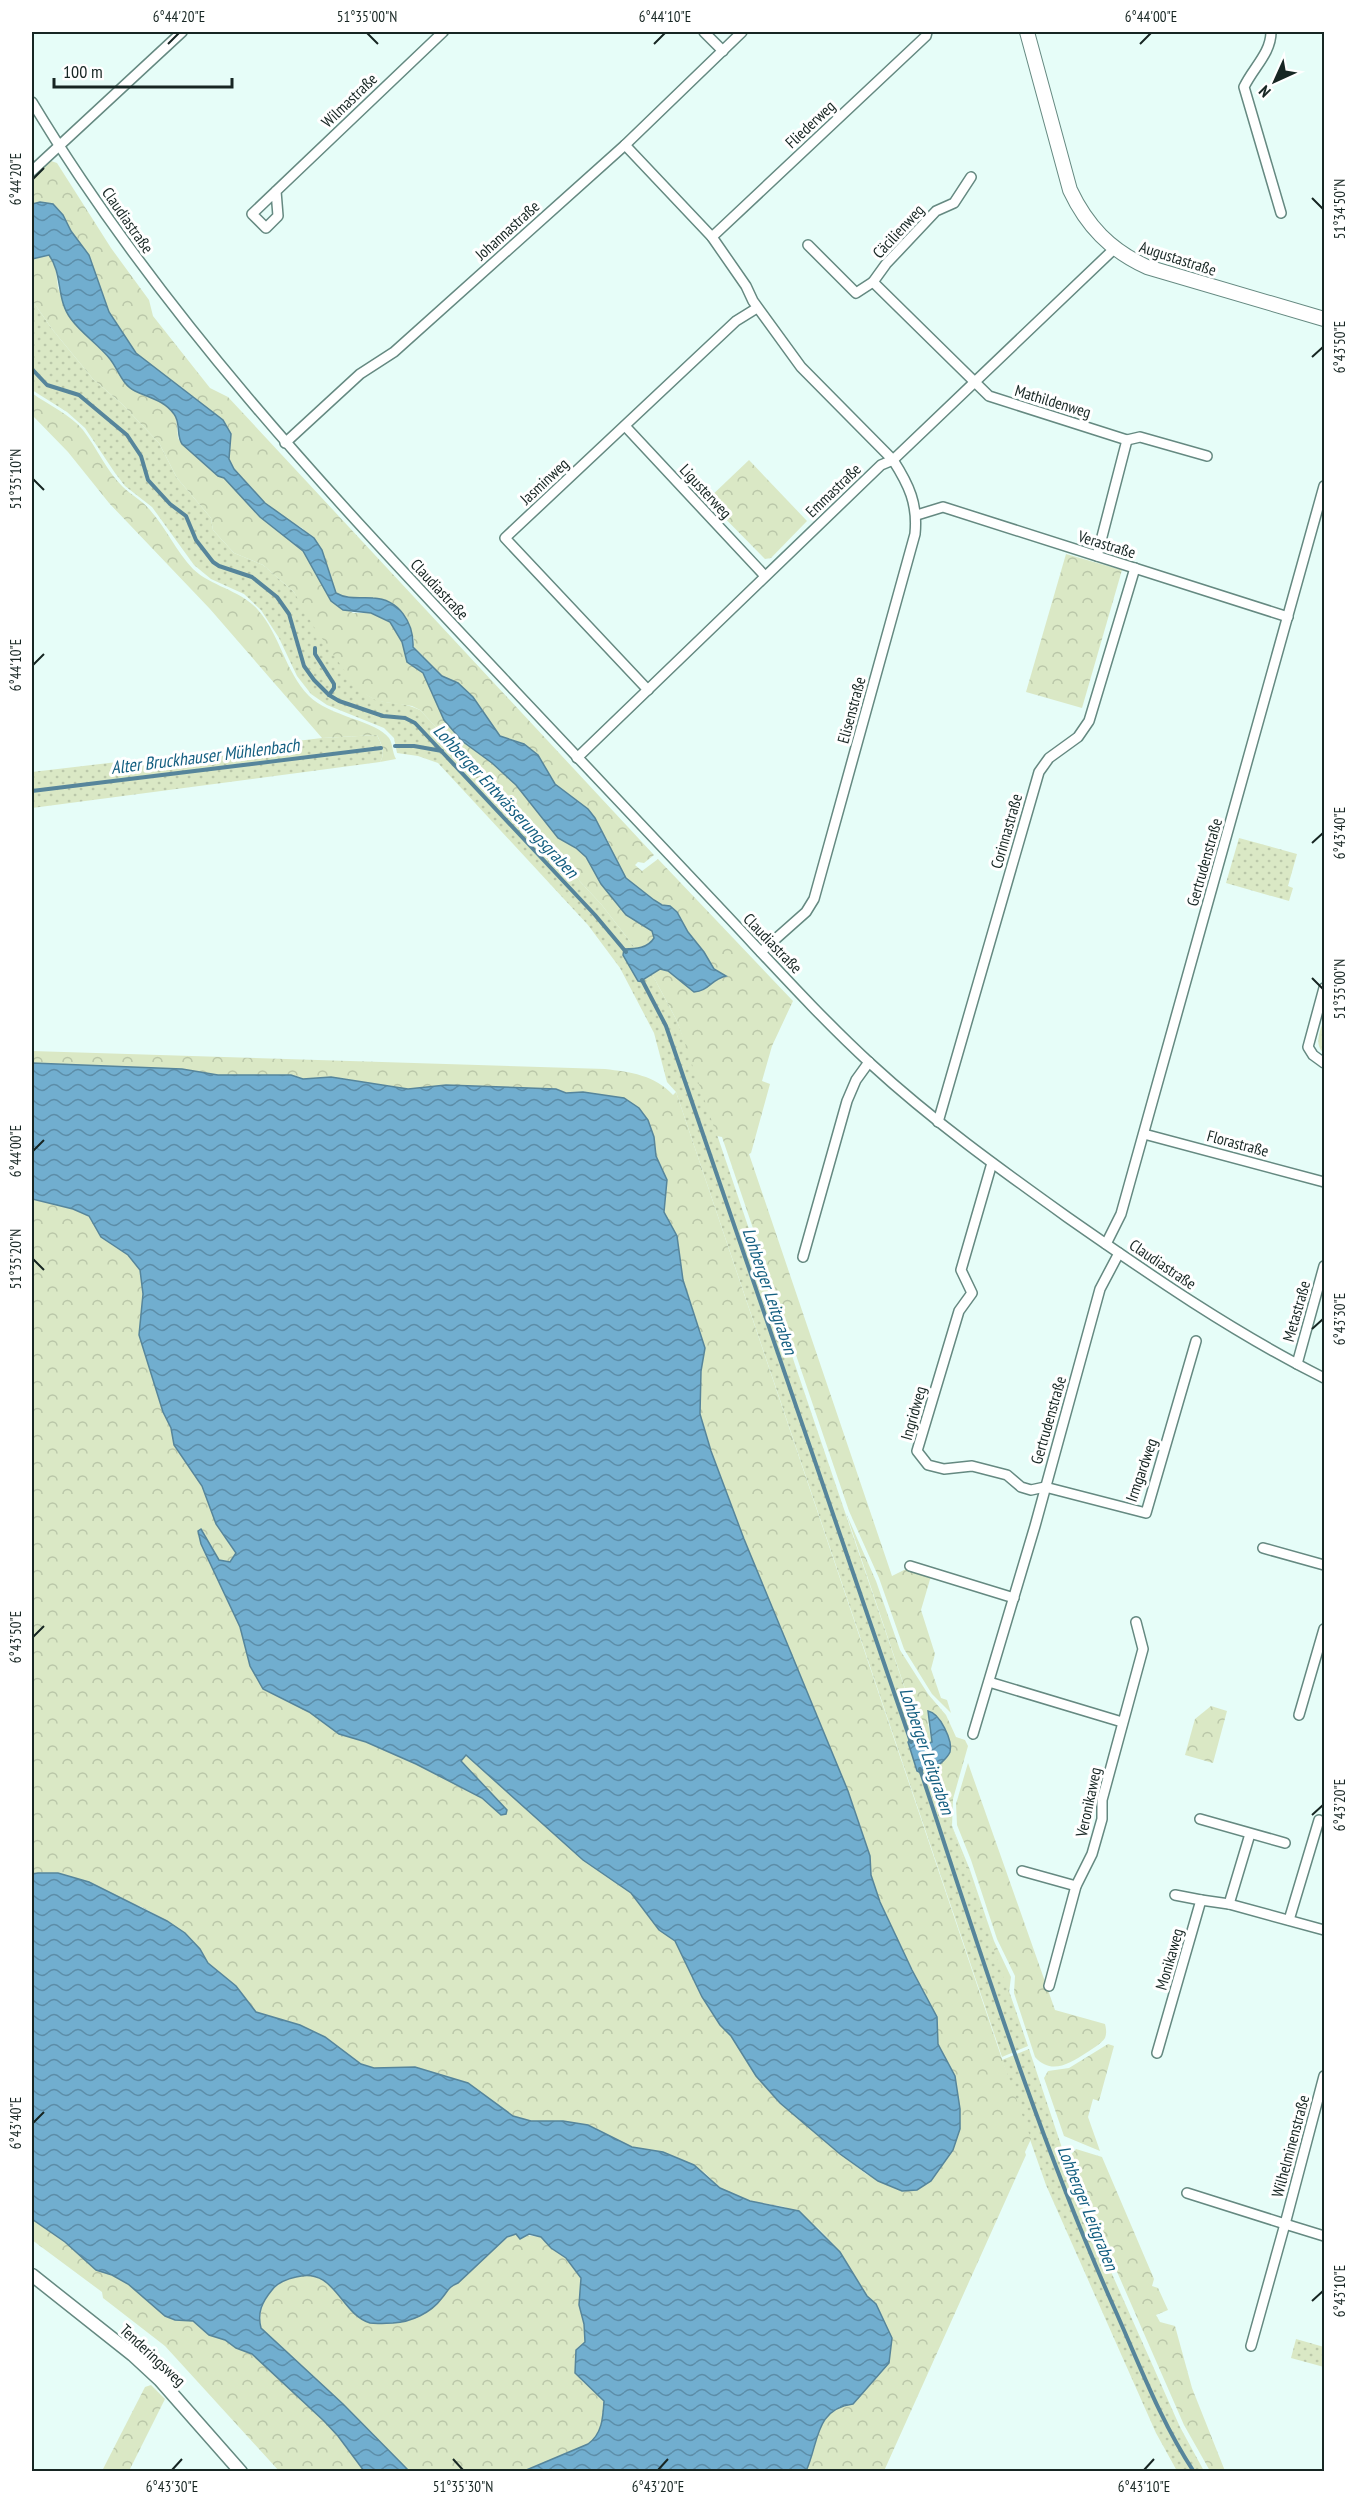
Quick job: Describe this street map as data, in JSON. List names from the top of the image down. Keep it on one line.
{"streets":{"main road":["Augustastraße"],"street":["Wilmastraße","Fliederweg","Claudiastraße","Johannastraße","Cäcilienweg","Mathildenweg","Jasminweg","Emmastraße","Ligusterweg","Verastraße","Elisenstraße","Corinnastraße","Gertrudenstraße","Florastraße","Metastraße","Ingridweg","Irmgardweg","Veronikaweg","Monikaweg","Wilhelminenstraße","Tenderingsweg"]},"crossings":[["Claudiastraße","Johannastraße"],["Claudiastraße","Emmastraße"],["Claudiastraße","Elisenstraße"],["Claudiastraße","Corinnastraße"],["Claudiastraße","Gertrudenstraße"],["Claudiastraße","Metastraße"],["Claudiastraße","Ingridweg"],["Cäcilienweg","Mathildenweg"],["Cäcilienweg","Emmastraße"],["Augustastraße","Emmastraße"],["Mathildenweg","Emmastraße"],["Jasminweg","Emmastraße"],["Jasminweg","Ligusterweg"],["Emmastraße","Ligusterweg"],["Verastraße","Elisenstraße"],["Verastraße","Corinnastraße"],["Verastraße","Gertrudenstraße"],["Gertrudenstraße","Florastraße"],["Gertrudenstraße","Ingridweg"],["Gertrudenstraße","Irmgardweg"],["Ingridweg","Irmgardweg"]],"water":["Alter Bruckhauser Mühlenbach","Lohberger Entwässerungsgraben","Lohberger Leitgraben"],"scale_bar":"100 m","north":"bottom left","coordinates":["6°44'20\"E","51°35'00\"N","6°44'10\"E","6°44'00\"E","51°34'50\"N","6°43'50\"E","51°35'10\"N","6°43'40\"E","51°35'20\"N","6°43'30\"E","6°43'20\"E","6°43'10\"E","51°35'30\"N"]}
